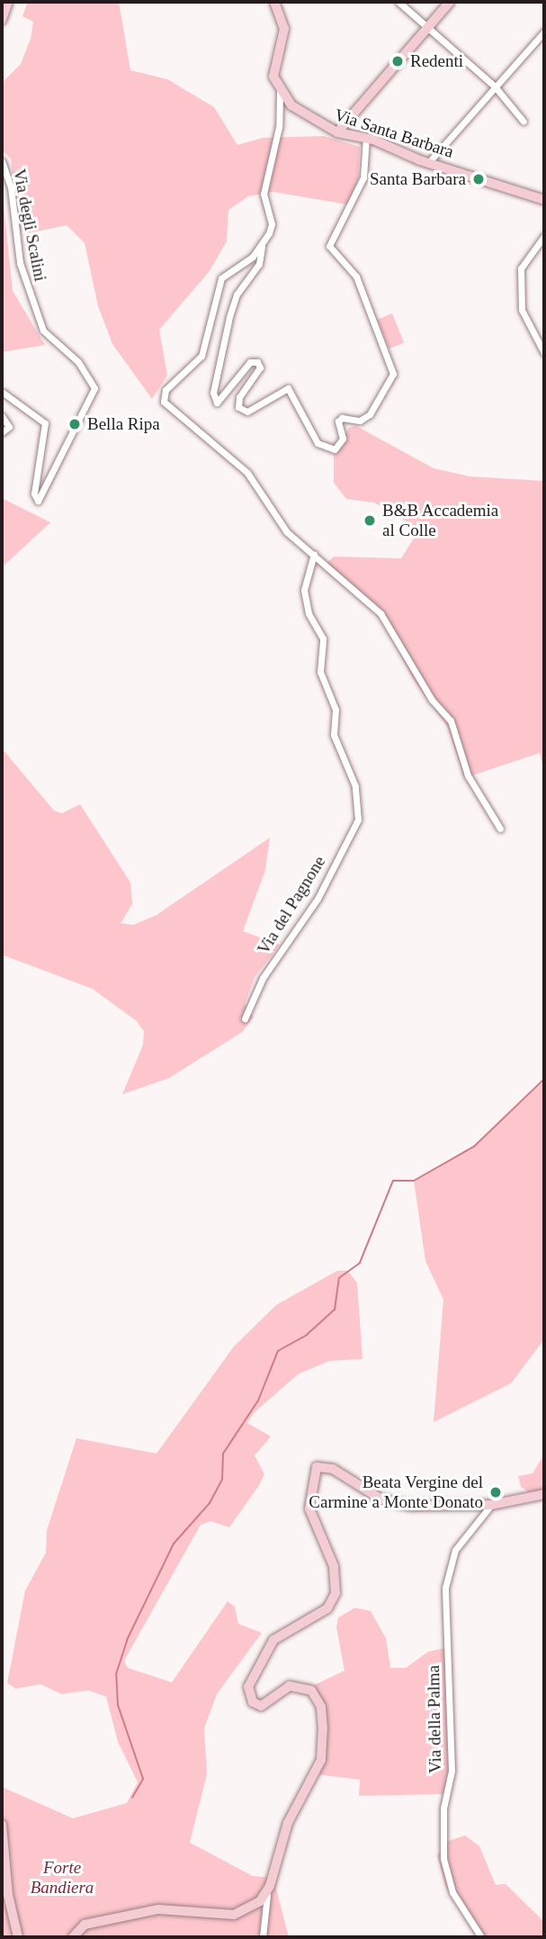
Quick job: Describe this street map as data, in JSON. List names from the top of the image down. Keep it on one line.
{"streets":{"street":["Via Santa Barbara","Via degli Scalini","Via del Pagnone","Via della Palma"]},"parks":["Forte Bandiera"],"places":["Redenti","Santa Barbara","Bella Ripa","B&B Accademia al Colle","Beata Vergine del Carmine a Monte Donato"]}
